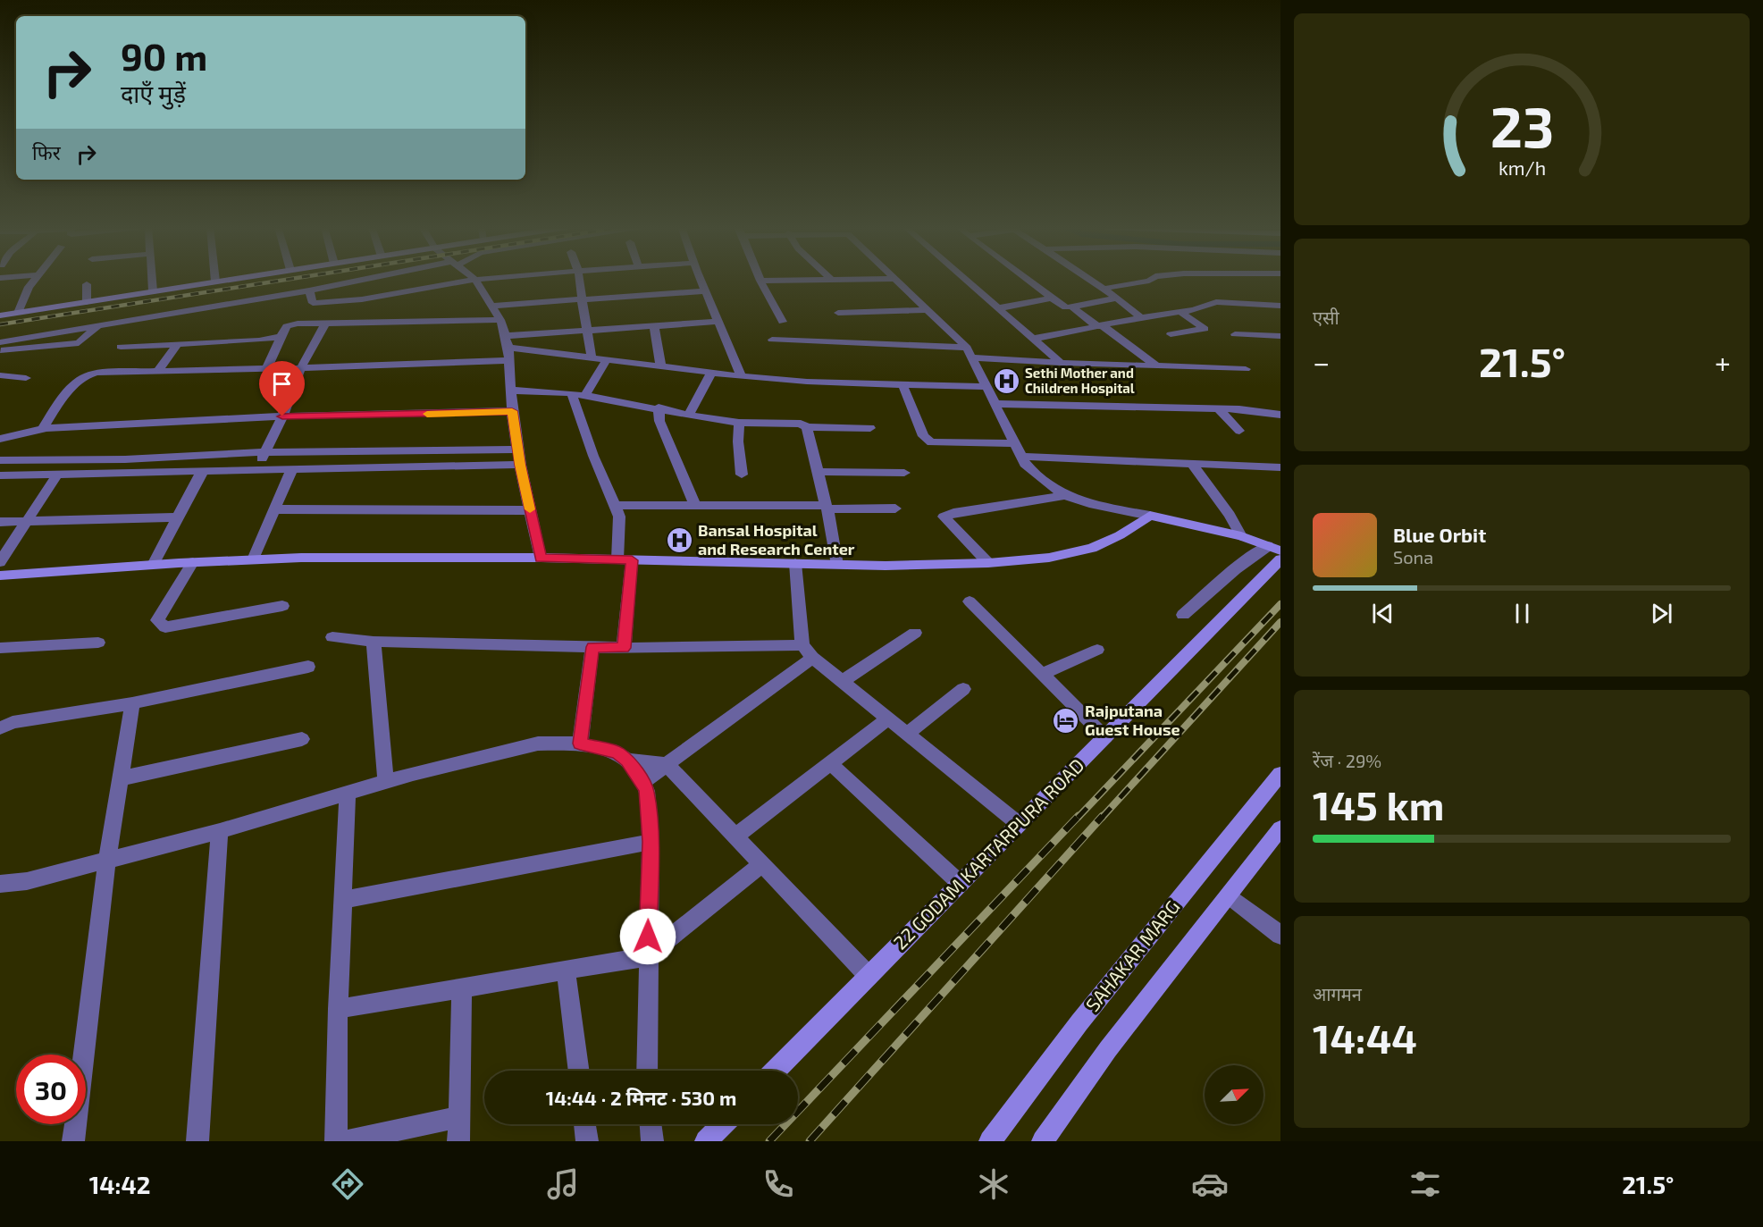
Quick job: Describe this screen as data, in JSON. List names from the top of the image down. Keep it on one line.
{"streets":{"street":["22 GODAM KARTARPURA ROAD","SAHAKAR MARG"]},"places":{"hospital":["Sethi Mother and Children Hospital","Bansal Hospital and Research Center"],"hotel":["Rajputana Guest House"]},"north":"top right","page":{"turn":["90 m","दाएँ मुड़ें"],"then":"फिर","tile":["एसी",["रेंज · 29%","145 km"],["आगमन","14:44"]],"heat":["−","21.5°","+"],"song":["Blue Orbit","Sona"],"limit":"30","trip":"14:44 · 2 मिनट · 530 m","tabs":["14:42","21.5°"],"gauge":["23","km/h"]}}
